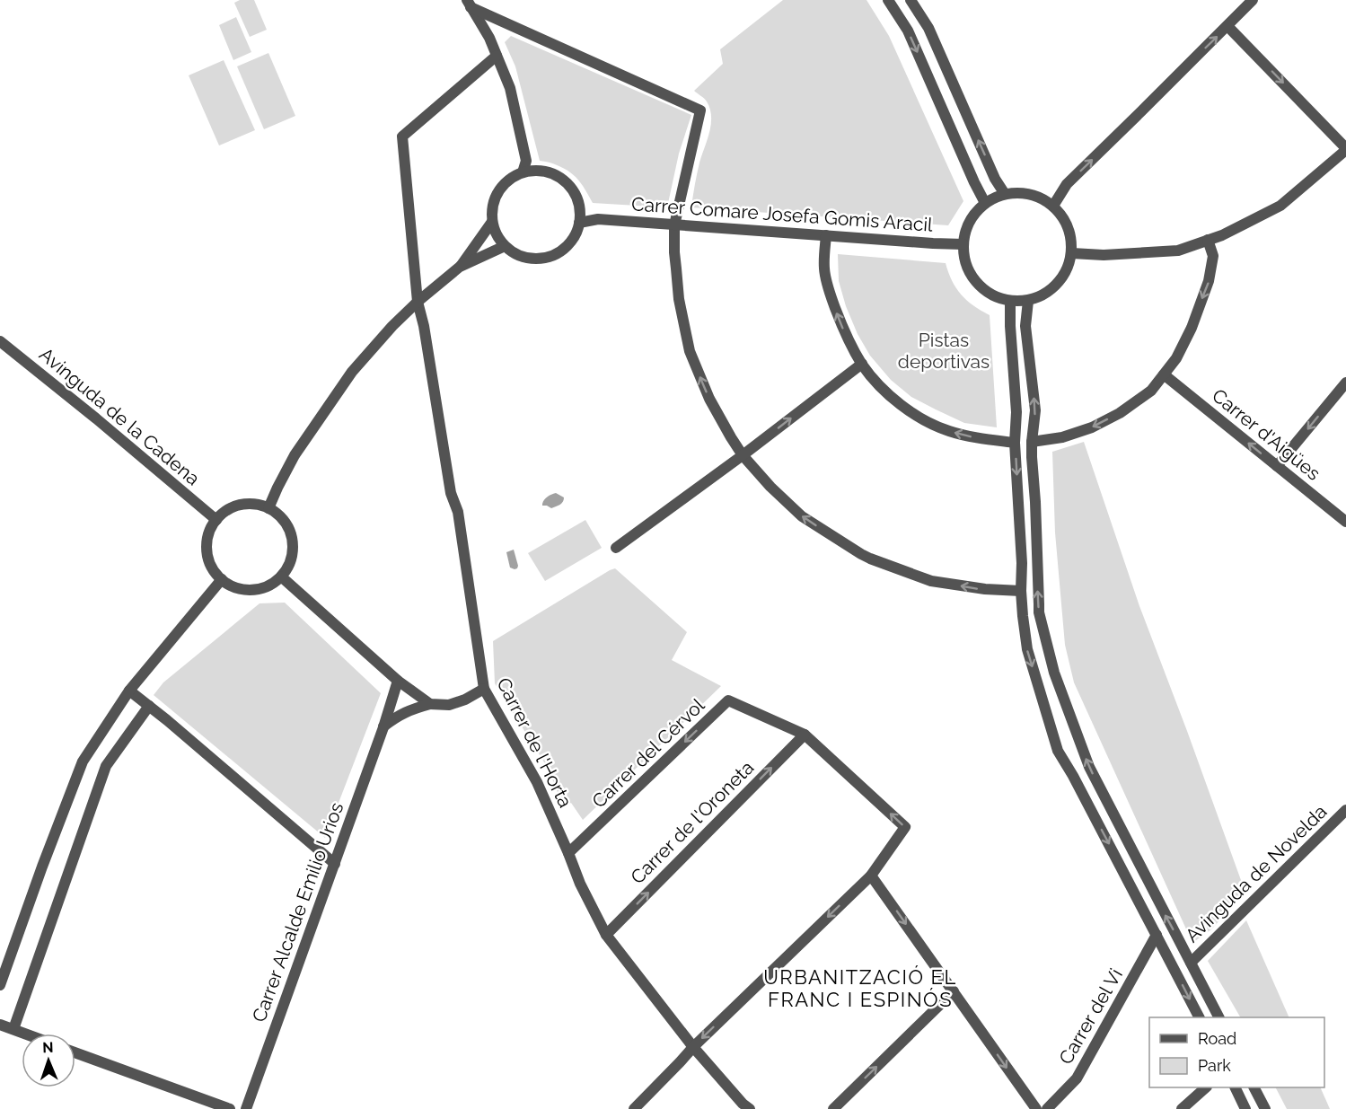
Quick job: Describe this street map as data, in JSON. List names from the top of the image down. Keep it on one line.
{"streets":{"street":["Carrer Comare Josefa Gomis Aracil","Avinguda de la Cadena","Carrer d'Aigües","Carrer de l'Horta","Carrer del Cérvol","Carrer de l'Oroneta","Avinguda de Novelda","Carrer Alcalde Emilio Urios","Carrer del Vi"]},"crossings":[["Carrer de l'Horta","Carrer del Cérvol"],["Carrer de l'Horta","Carrer de l'Oroneta"],["Carrer del Cérvol","Carrer de l'Oroneta"]],"one_way":["Carrer d'Aigües","Carrer del Cérvol","Carrer de l'Oroneta"],"districts":["URBANITZACIÓ EL FRANC I ESPINÓS"],"parks":["Pistas deportivas"],"legend":["Road","Park"],"north":"top"}
